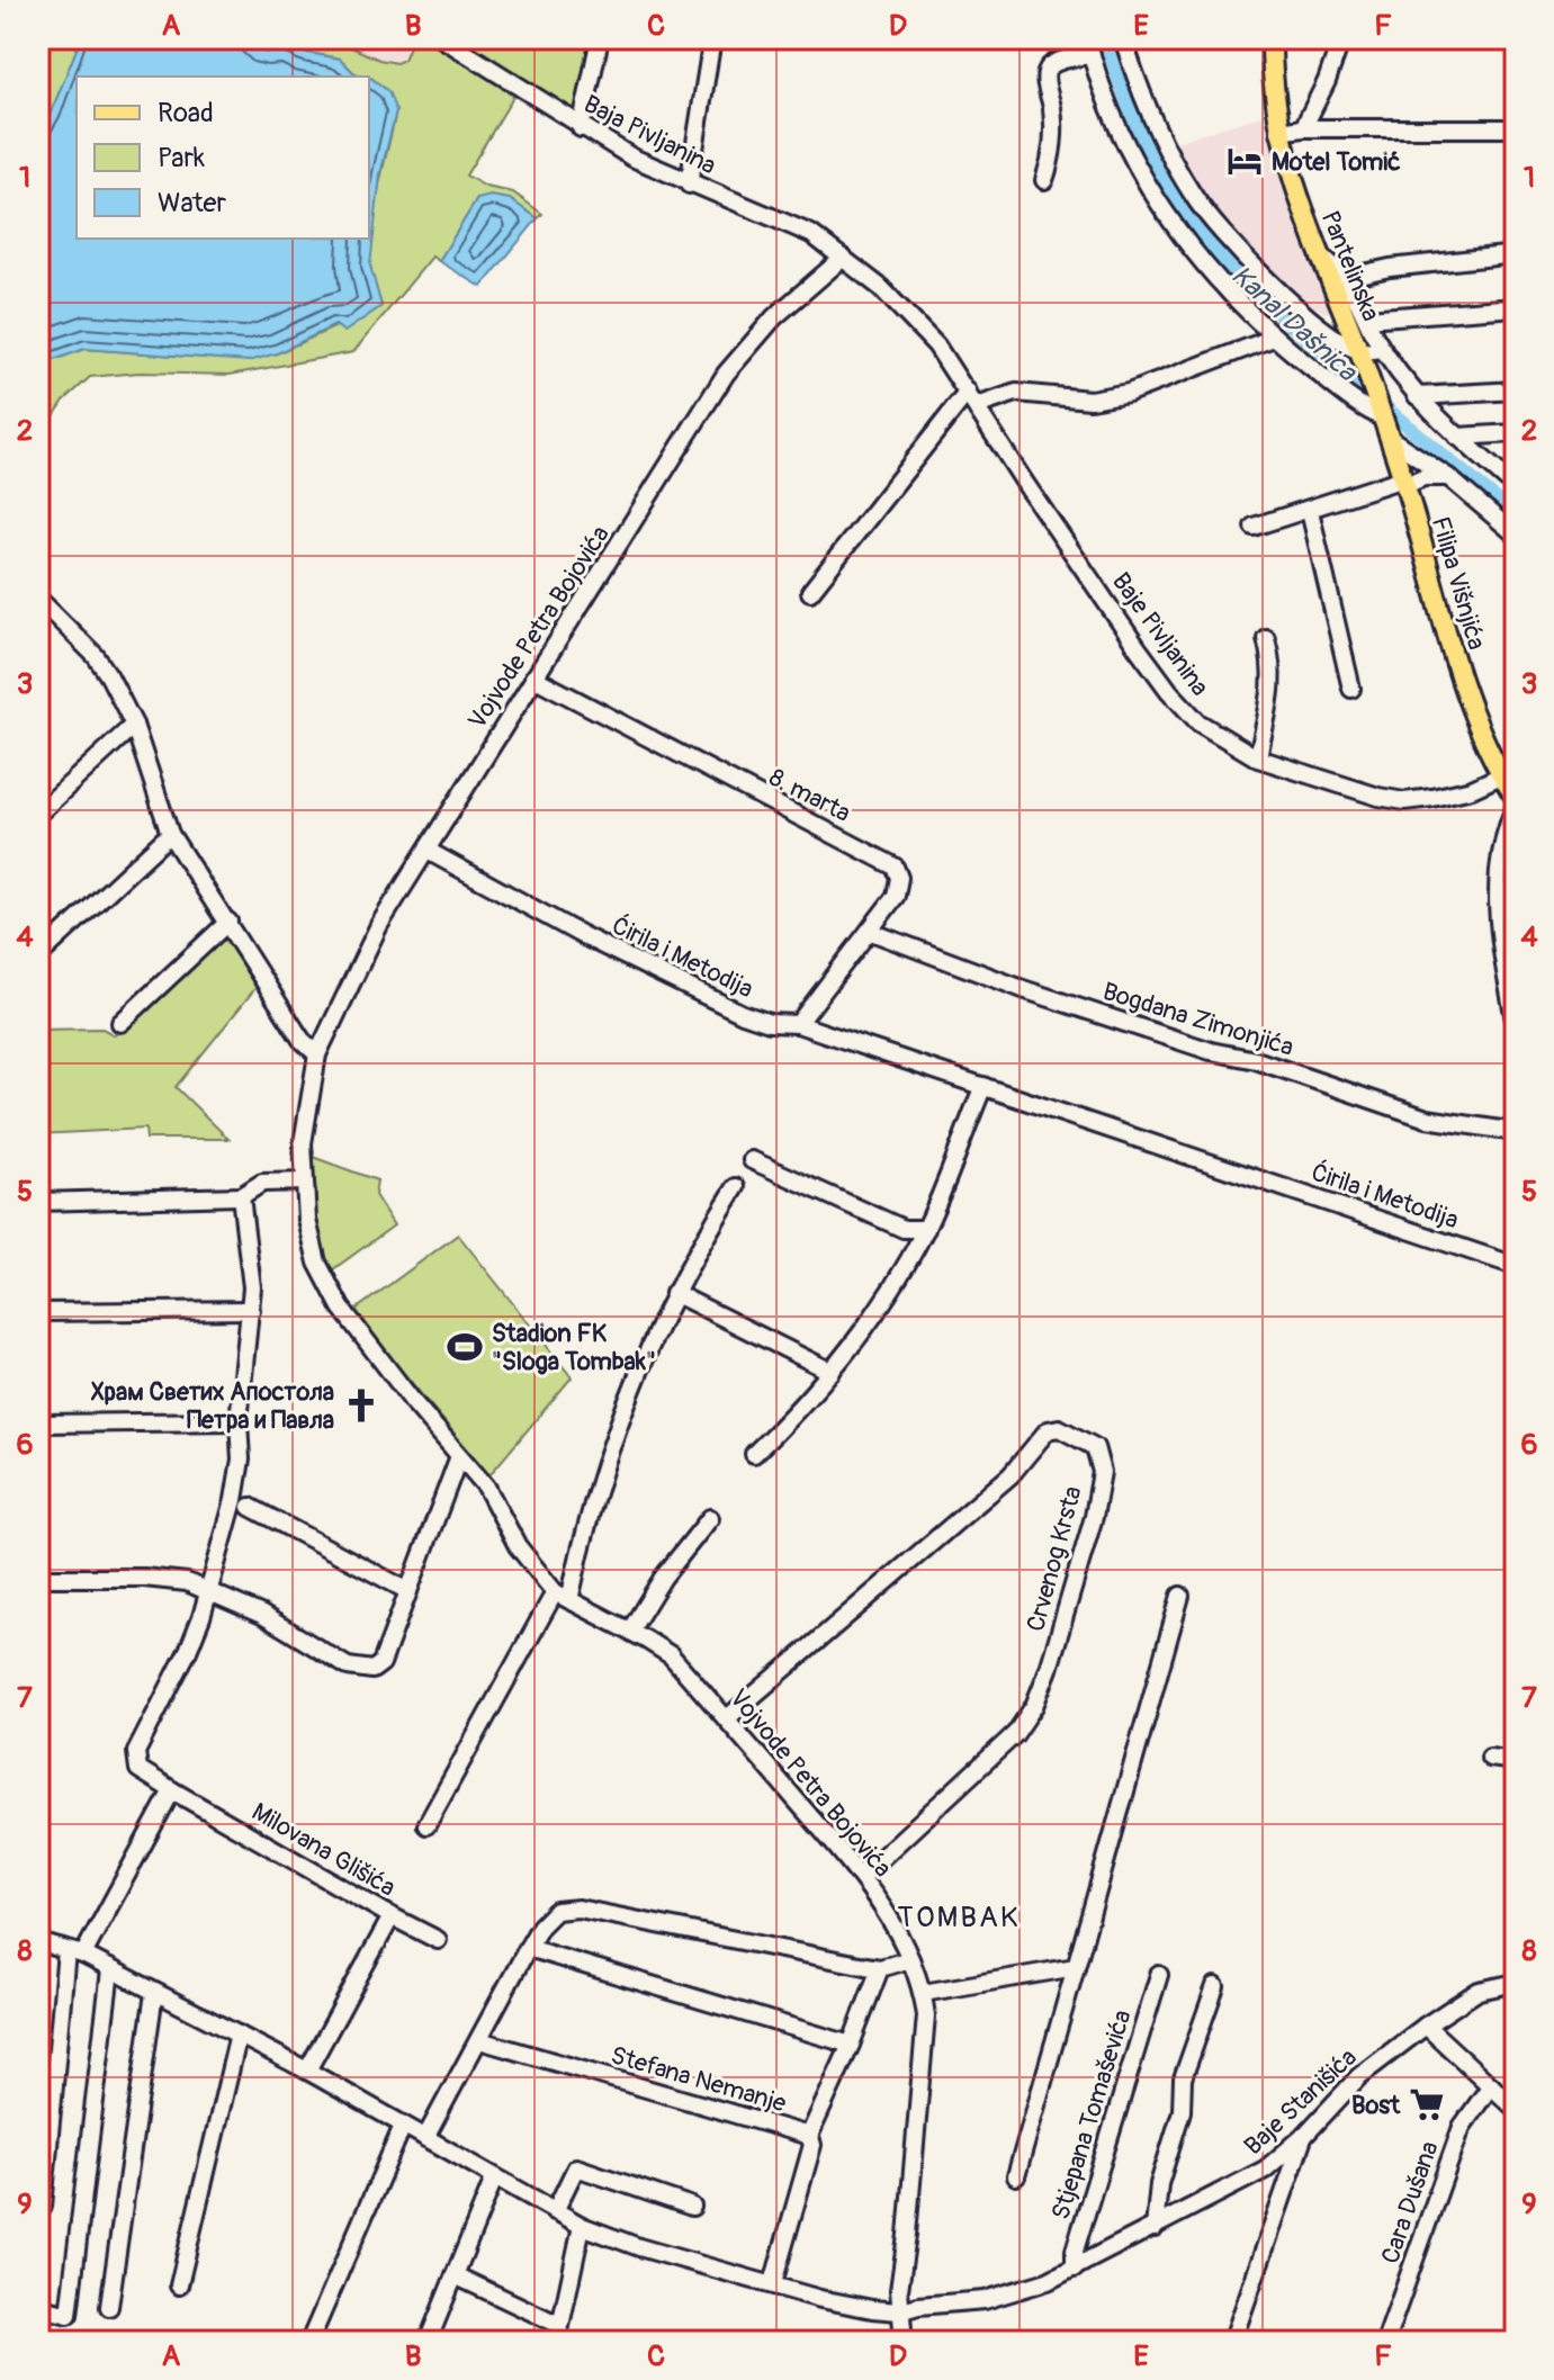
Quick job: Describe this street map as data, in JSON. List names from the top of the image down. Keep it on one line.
{"streets":{"main road":["Pantelinska","Filipa Višnjića"],"street":["Baja Pivljanina","Vojvode Petra Bojovića","Baje Pivljanina","8. marta","Ćirila i Metodija","Bogdana Zimonjića","Crvenog Krsta","Milovana Glišića","Stefana Nemanje","Baje Stanišića","Stjepana Tomaševića","Cara Dušana"]},"crossings":[["Baja Pivljanina","Vojvode Petra Bojovića"],["Baja Pivljanina","Baje Pivljanina"],["Pantelinska","Filipa Višnjića"],["Filipa Višnjića","Baje Pivljanina"],["Vojvode Petra Bojovića","Baje Pivljanina"],["Vojvode Petra Bojovića","8. marta"],["Vojvode Petra Bojovića","Ćirila i Metodija"],["Vojvode Petra Bojovića","Crvenog Krsta"],["Vojvode Petra Bojovića","Baje Stanišića"],["8. marta","Ćirila i Metodija"],["8. marta","Bogdana Zimonjića"],["Baje Stanišića","Stjepana Tomaševića"]],"districts":["TOMBAK"],"water":["Kanal Dašnica"],"places":{"hotel":["Motel Tomić"],"sports":["Stadion FK \"Sloga Tombak\""],"church":["Храм Светих Апостола Петра и Павла"],"supermarket":["Bost"]},"legend":["Road","Park","Water"],"grid":{"columns":["A","B","C","D","E","F"],"rows":["1","2","3","4","5","6","7","8","9"]}}
